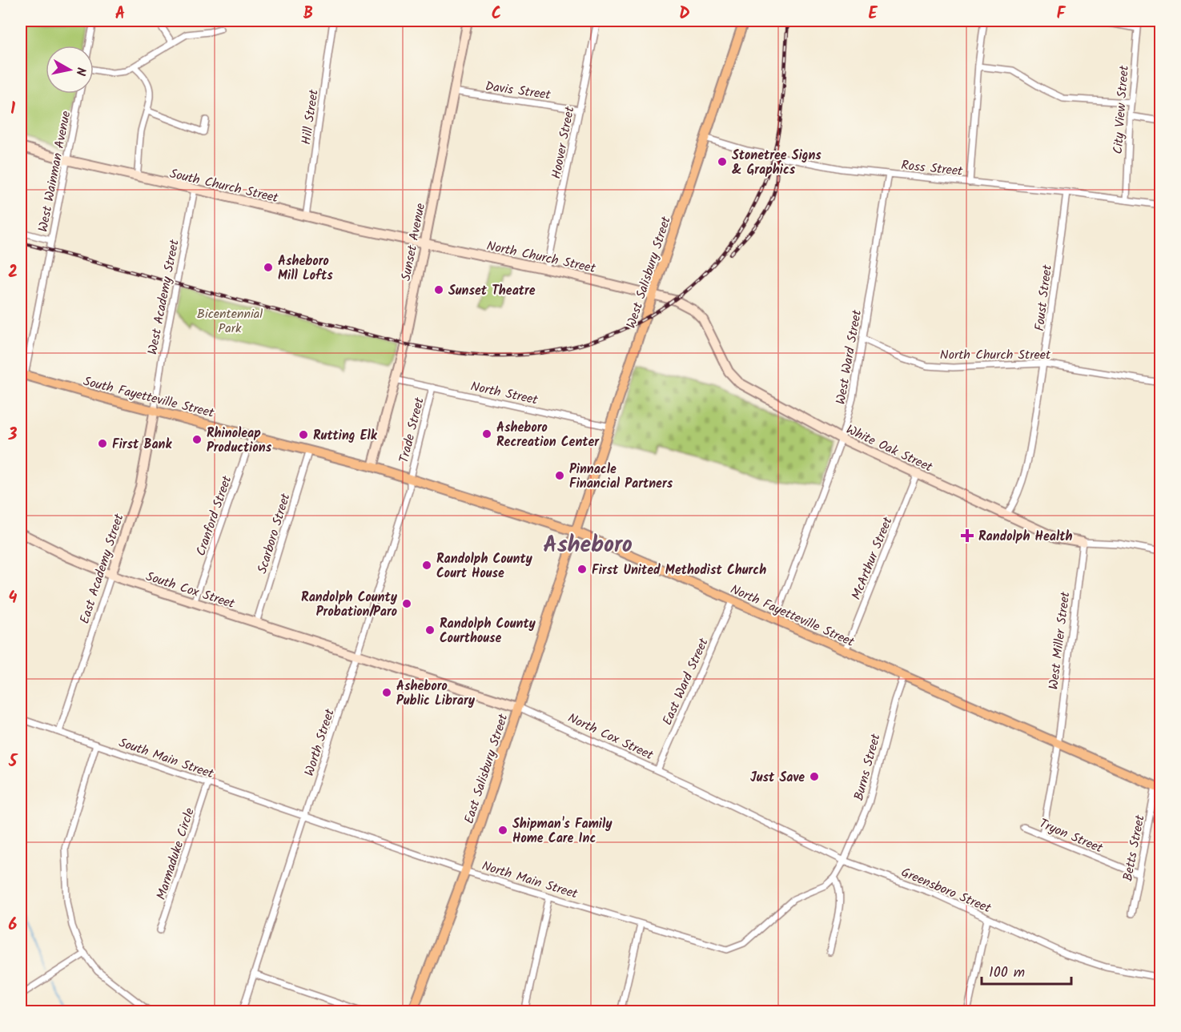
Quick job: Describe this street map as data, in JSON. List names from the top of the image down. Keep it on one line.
{"streets":{"main road":["West Salisbury Street","South Fayetteville Street","North Fayetteville Street","East Salisbury Street"],"street":["Davis Street","City View Street","Hill Street","Hoover Street","Ross Street","West Wainman Avenue","South Church Street","Sunset Avenue","North Church Street","West Academy Street","Foust Street","West Ward Street","North Street","Trade Street","White Oak Street","Cranford Street","Scarboro Street","McArthur Street","East Academy Street","South Cox Street","West Miller Street","East Ward Street","North Cox Street","Worth Street","South Main Street","Burns Street","Tryon Street","Betts Street","Marmaduke Circle","North Main Street","Greensboro Street"]},"crossings":[["Davis Street","Hoover Street"],["Davis Street","Sunset Avenue"],["City View Street","Ross Street"],["Hill Street","South Church Street"],["Hoover Street","North Church Street"],["Ross Street","West Salisbury Street"],["Ross Street","Foust Street"],["Ross Street","West Ward Street"],["West Wainman Avenue","South Church Street"],["West Wainman Avenue","South Fayetteville Street"],["South Church Street","Sunset Avenue"],["South Church Street","North Church Street"],["South Church Street","West Academy Street"],["Sunset Avenue","North Church Street"],["Sunset Avenue","North Street"],["Sunset Avenue","South Fayetteville Street"],["North Church Street","West Salisbury Street"],["North Church Street","Foust Street"],["North Church Street","West Ward Street"],["North Church Street","White Oak Street"],["West Salisbury Street","North Street"],["West Salisbury Street","White Oak Street"],["West Salisbury Street","North Fayetteville Street"],["West Salisbury Street","East Salisbury Street"],["West Academy Street","South Fayetteville Street"],["West Academy Street","East Academy Street"],["Foust Street","White Oak Street"],["West Ward Street","White Oak Street"],["West Ward Street","North Fayetteville Street"],["North Street","Trade Street"],["South Fayetteville Street","Trade Street"],["South Fayetteville Street","Cranford Street"],["South Fayetteville Street","Scarboro Street"],["South Fayetteville Street","East Academy Street"],["South Fayetteville Street","North Fayetteville Street"],["South Fayetteville Street","Worth Street"],["Trade Street","North Fayetteville Street"],["Trade Street","Worth Street"],["White Oak Street","McArthur Street"],["White Oak Street","West Miller Street"],["Cranford Street","South Cox Street"],["Scarboro Street","South Cox Street"],["McArthur Street","North Fayetteville Street"],["East Academy Street","South Cox Street"],["East Academy Street","South Main Street"],["South Cox Street","North Cox Street"],["South Cox Street","Worth Street"],["North Fayetteville Street","West Miller Street"],["North Fayetteville Street","East Ward Street"],["North Fayetteville Street","Worth Street"],["North Fayetteville Street","Burns Street"],["North Fayetteville Street","East Salisbury Street"],["North Fayetteville Street","Betts Street"],["West Miller Street","Tryon Street"],["East Ward Street","North Cox Street"],["North Cox Street","Worth Street"],["North Cox Street","Burns Street"],["North Cox Street","East Salisbury Street"],["North Cox Street","Greensboro Street"],["Worth Street","South Main Street"],["Worth Street","North Main Street"],["South Main Street","Marmaduke Circle"],["South Main Street","North Main Street"],["Burns Street","Greensboro Street"],["East Salisbury Street","North Main Street"],["Tryon Street","Betts Street"]],"districts":["Asheboro"],"parks":["Bicentennial Park"],"places":{"other":["Stonetree Signs & Graphics","Asheboro Mill Lofts","Sunset Theatre","Asheboro Recreation Center","Rutting Elk","Rhinoleap Productions","First Bank","Pinnacle Financial Partners","Randolph County Court House","First United Methodist Church","Randolph County Probation/Paro","Randolph County Courthouse","Asheboro Public Library","Just Save","Shipman's Family Home Care Inc"],"health":["Randolph Health"]},"scale_bar":"100 m","north":"right","grid":{"columns":["A","B","C","D","E","F"],"rows":["1","2","3","4","5","6"]}}
